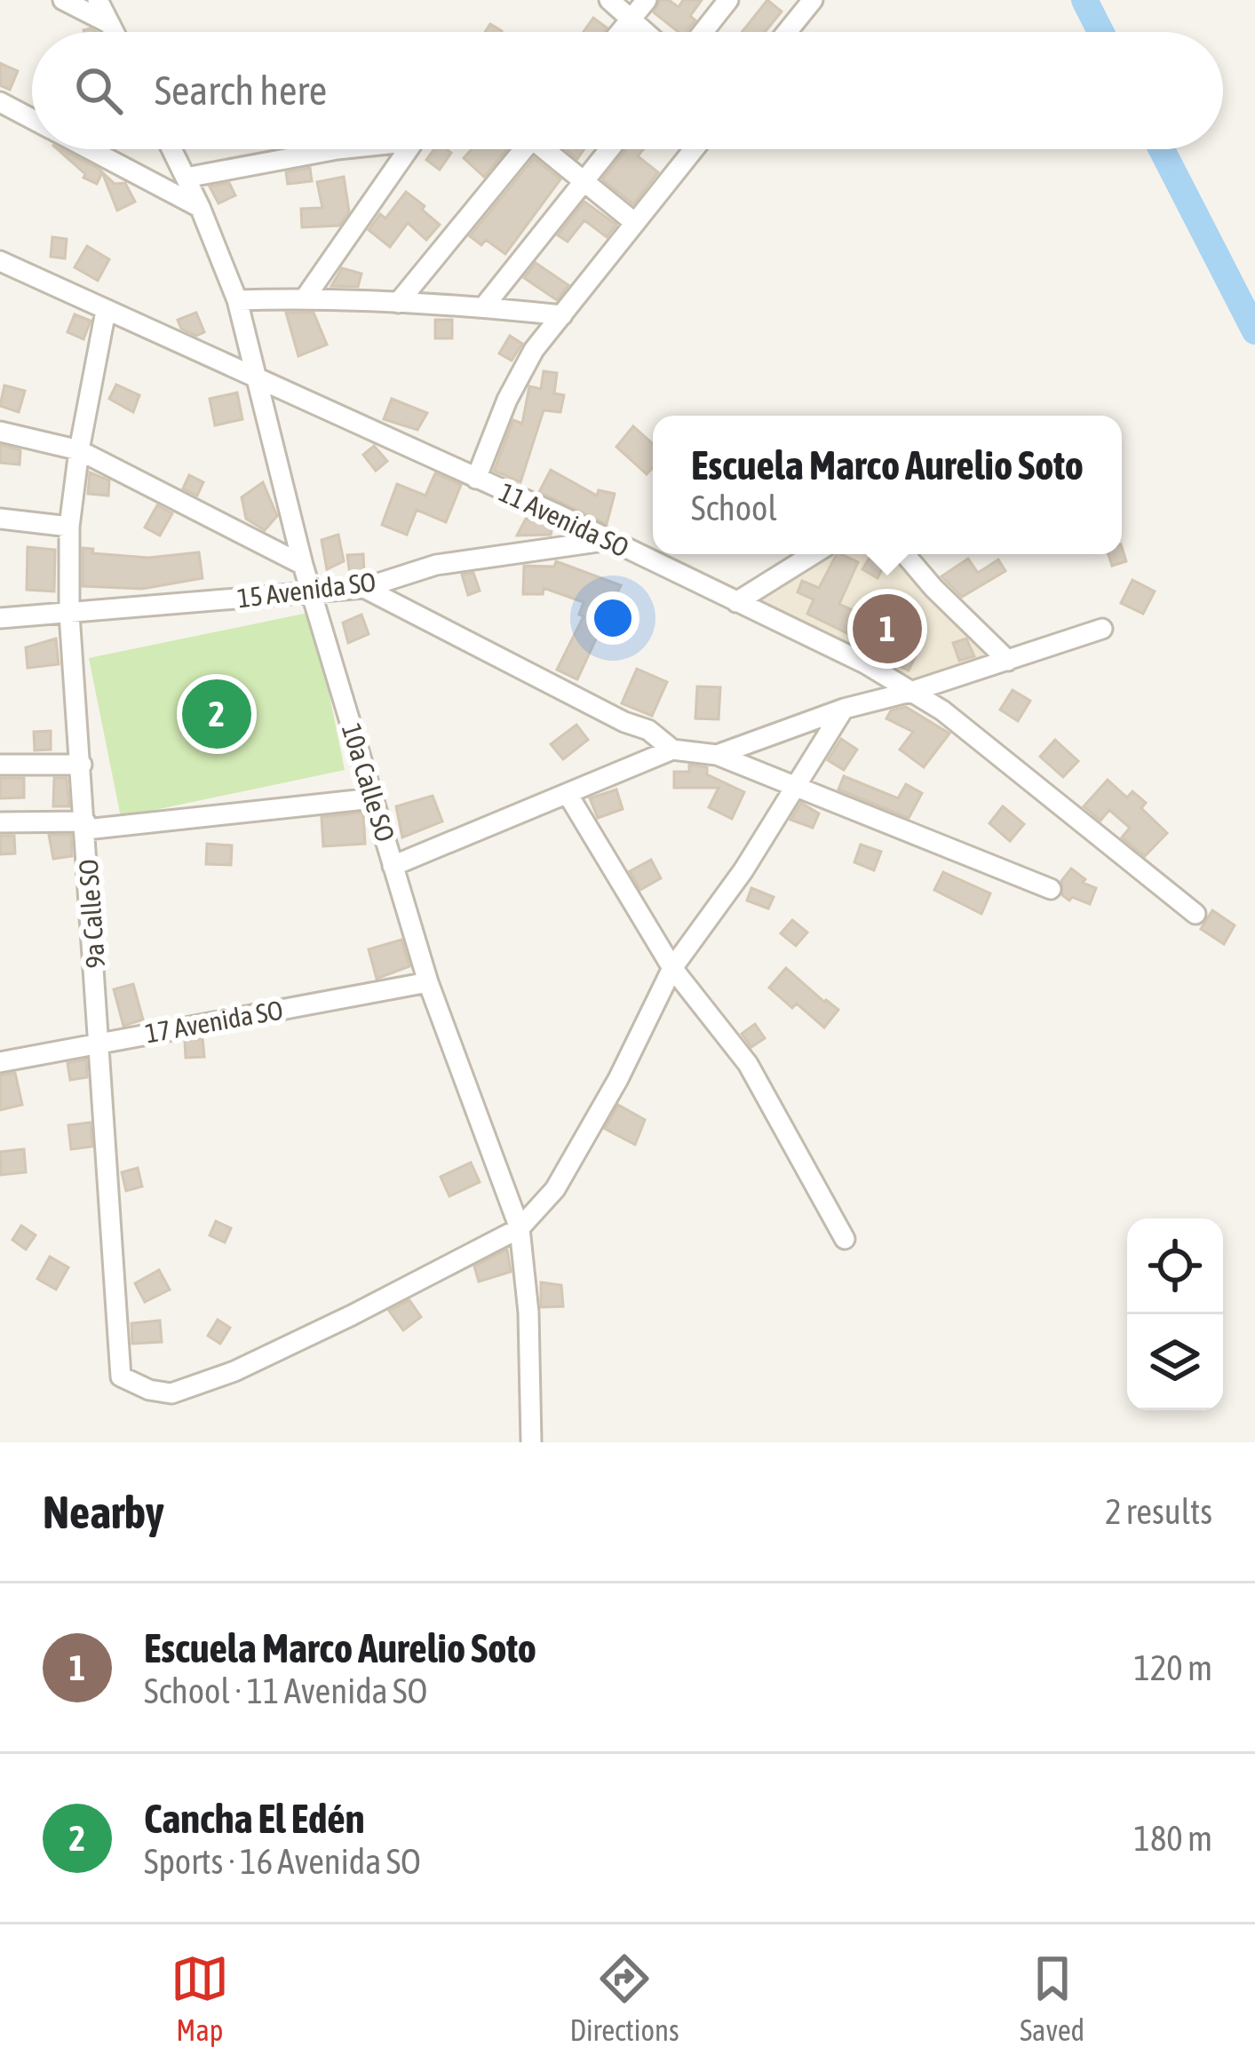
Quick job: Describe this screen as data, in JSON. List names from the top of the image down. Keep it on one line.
{"streets":{"street":["11 Avenida SO","15 Avenida SO","10a Calle SO","9a Calle SO","17 Avenida SO"]},"crossings":[["11 Avenida SO","15 Avenida SO"],["11 Avenida SO","10a Calle SO"],["11 Avenida SO","9a Calle SO"],["15 Avenida SO","10a Calle SO"],["15 Avenida SO","9a Calle SO"],["10a Calle SO","9a Calle SO"],["10a Calle SO","17 Avenida SO"],["9a Calle SO","17 Avenida SO"]],"page":{"search":"Search here","popup":["Escuela Marco Aurelio Soto","School"],"pins":["1","2"],"heading":["Nearby","2 results"],"list":[{"mark":"1","name":"Escuela Marco Aurelio Soto","note":"School · 11 Avenida SO","value":"120 m"},{"mark":"2","name":"Cancha El Edén","note":"Sports · 16 Avenida SO","value":"180 m"}],"nav":["Map","Directions","Saved"]}}
